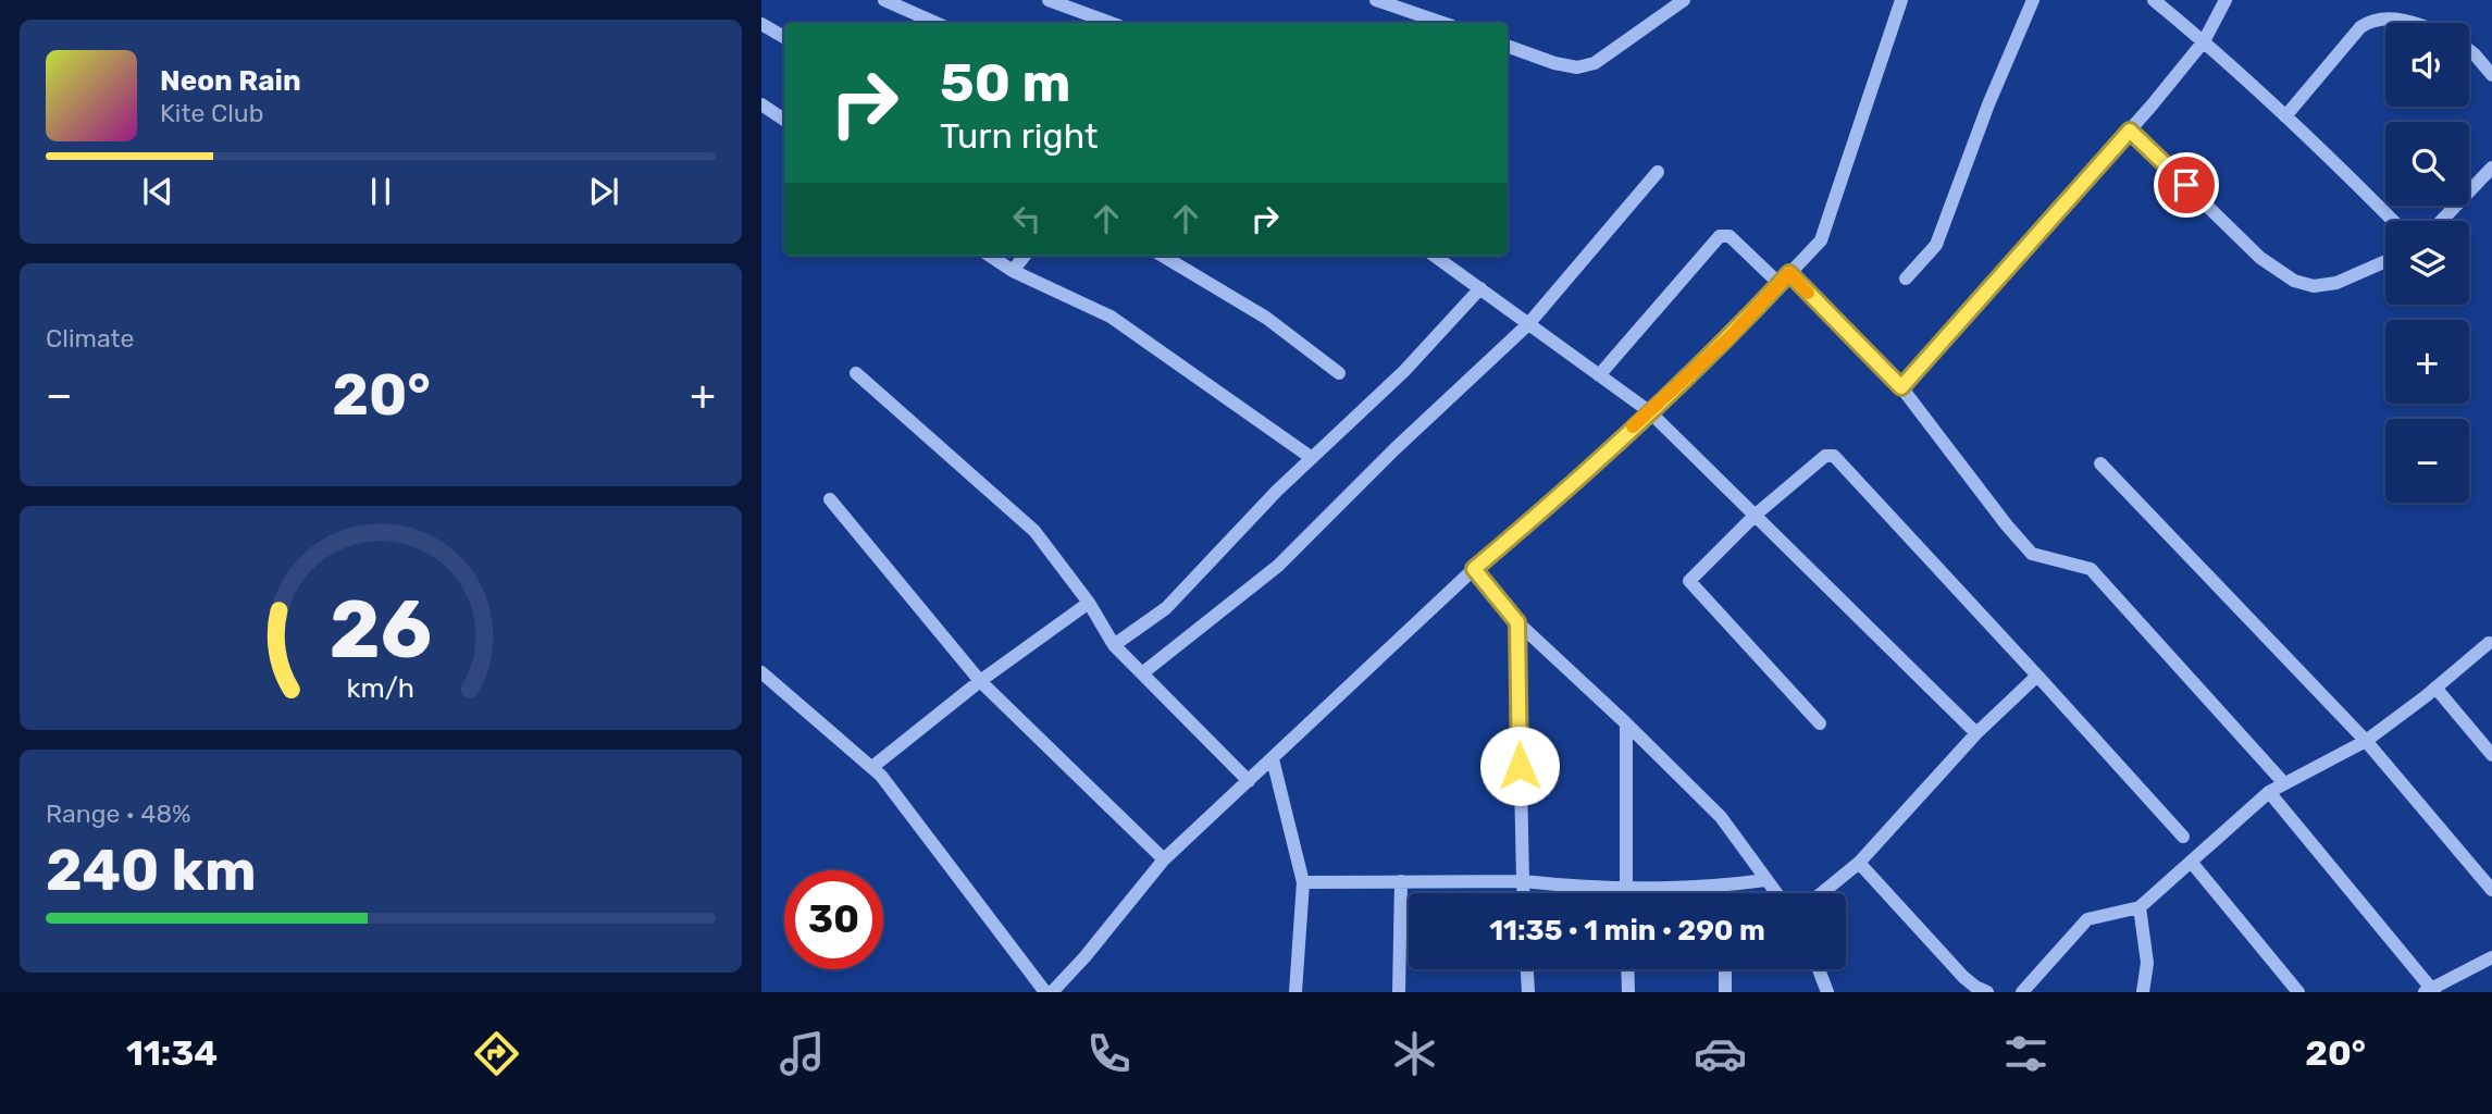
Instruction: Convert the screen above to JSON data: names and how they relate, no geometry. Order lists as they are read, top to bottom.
{
  "page": {
    "map_buttons": ["+", "−"],
    "turn": ["50 m", "Turn right"],
    "song": ["Neon Rain", "Kite Club"],
    "tile": [
      "Climate",
      ["Range · 48%", "240 km"]
    ],
    "heat": ["−", "20°", "+"],
    "limit": "30",
    "trip": "11:35 · 1 min · 290 m",
    "tabs": ["11:34", "20°"],
    "gauge": ["26", "km/h"]
  }
}
